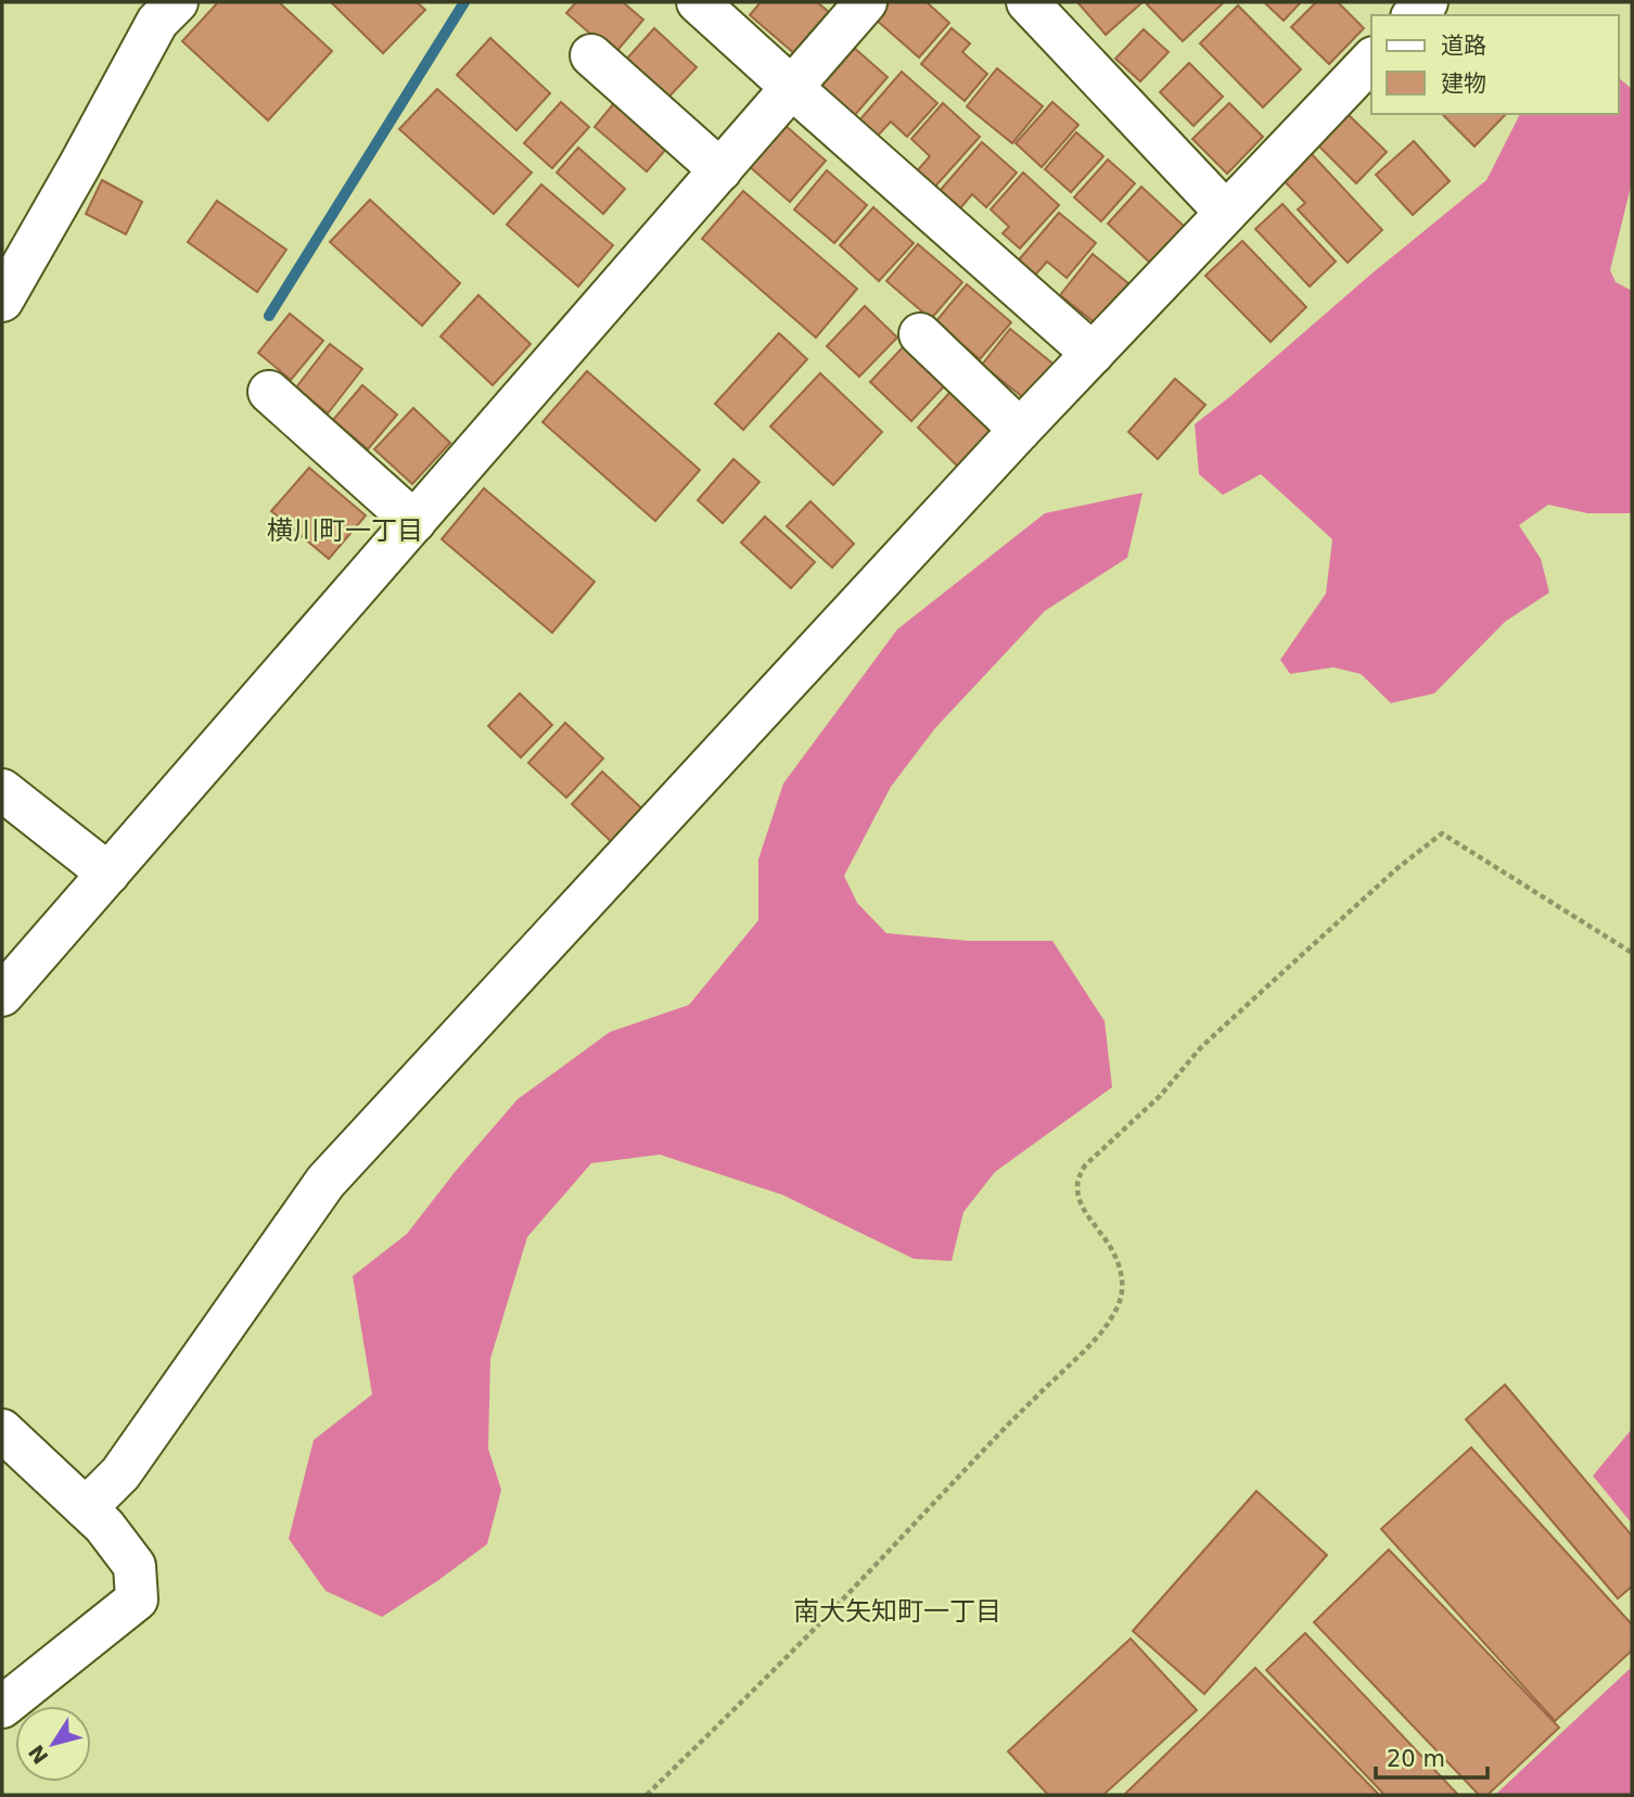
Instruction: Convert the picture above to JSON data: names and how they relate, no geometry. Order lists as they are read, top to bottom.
{
  "districts": ["横川町一丁目", "南大矢知町一丁目"],
  "legend": ["道路", "建物"],
  "scale_bar": "20 m",
  "north": "bottom left"
}
